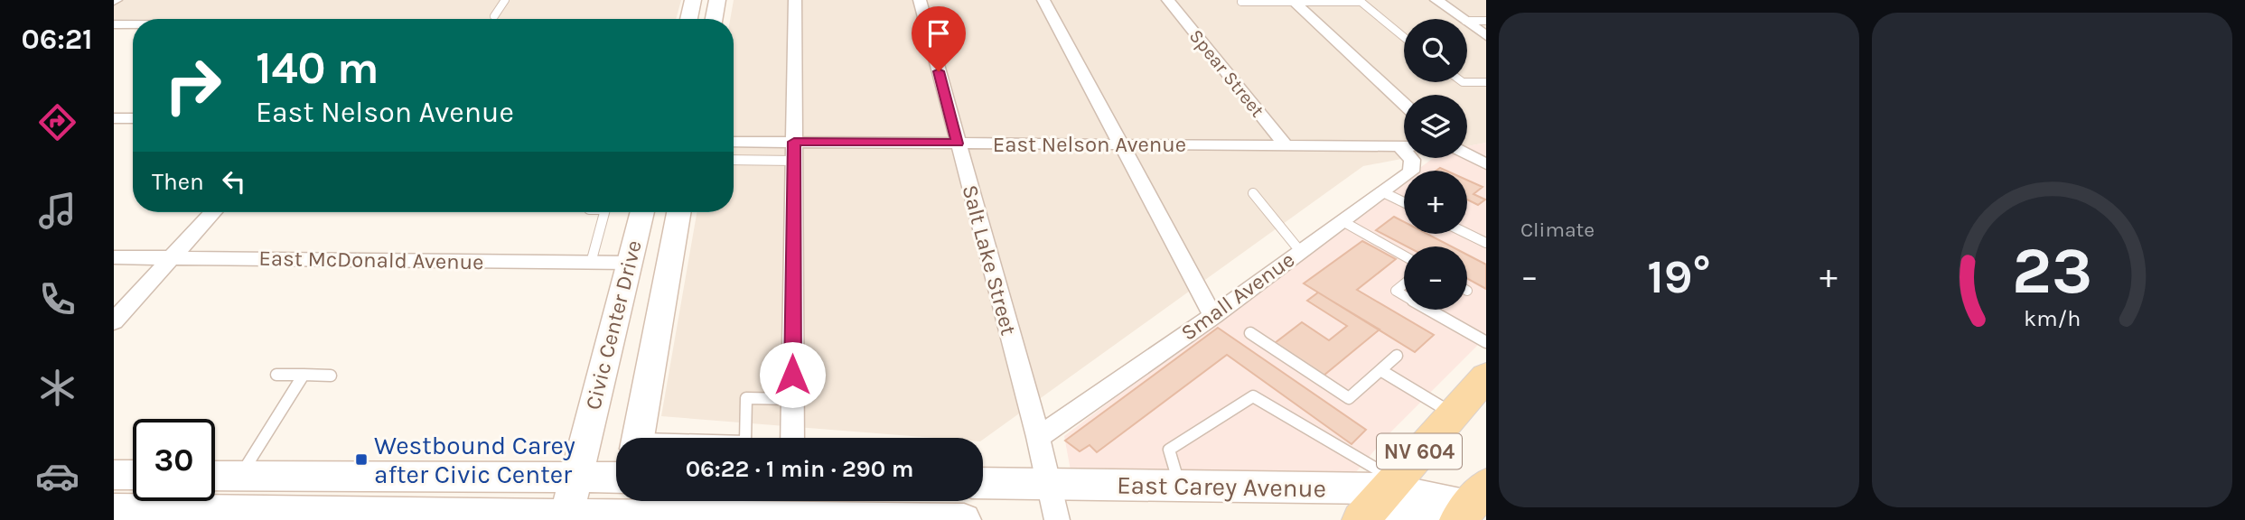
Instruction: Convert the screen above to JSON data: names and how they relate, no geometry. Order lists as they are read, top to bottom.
{
  "streets": {
    "main road": ["Civic Center Drive", "NV 604", "East Carey Avenue"],
    "street": [
      "Spear Street",
      "East Nelson Avenue",
      "East McDonald Avenue",
      "Salt Lake Street",
      "Small Avenue"
    ]
  },
  "crossings": [
    ["Spear Street", "East Nelson Avenue"],
    ["East Nelson Avenue", "Salt Lake Street"],
    ["East McDonald Avenue", "Civic Center Drive"],
    ["Salt Lake Street", "Small Avenue"],
    ["Salt Lake Street", "East Carey Avenue"],
    ["NV 604", "East Carey Avenue"]
  ],
  "places": {
    "transit": ["Westbound Carey after Civic Center"]
  },
  "page": {
    "tabs": "06:21",
    "tile": "Climate",
    "map_buttons": ["+", "−"],
    "turn": ["140 m", "East Nelson Avenue"],
    "then": "Then",
    "heat": ["−", "19°", "+"],
    "limit": "30",
    "trip": "06:22 · 1 min · 290 m",
    "gauge": ["23", "km/h"]
  }
}
